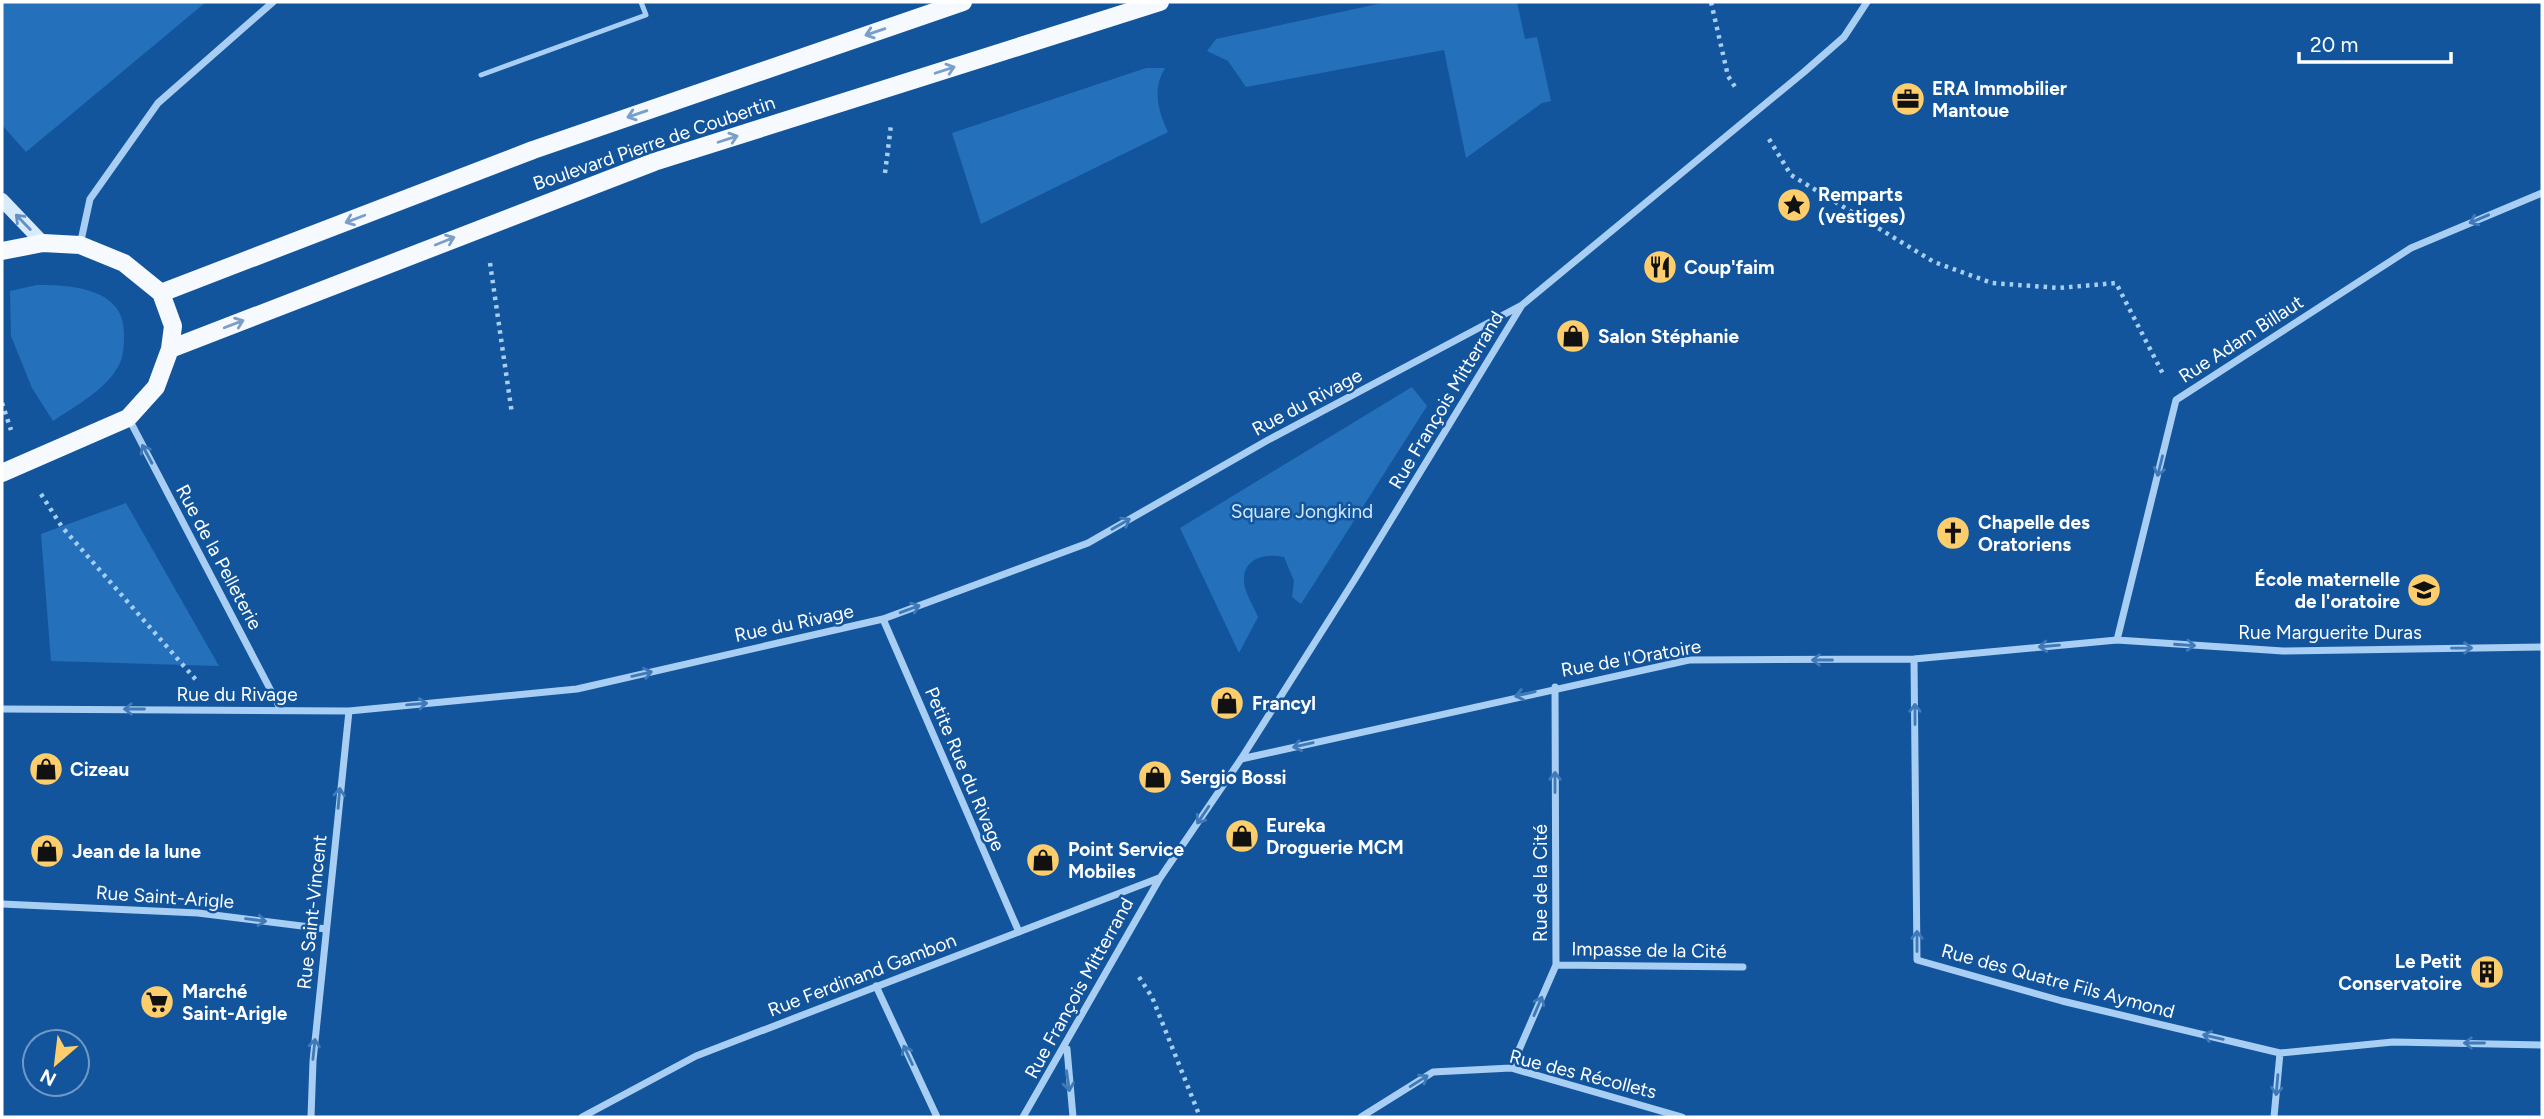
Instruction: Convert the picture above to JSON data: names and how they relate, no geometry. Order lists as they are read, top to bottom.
{
  "streets": {
    "main road": ["Boulevard Pierre de Coubertin"],
    "street": [
      "Rue Adam Billaut",
      "Rue François Mitterrand",
      "Rue du Rivage",
      "Rue de la Pelleterie",
      "Rue Marguerite Duras",
      "Rue de l'Oratoire",
      "Petite Rue du Rivage",
      "Rue de la Cité",
      "Rue Saint-Arigle",
      "Rue Saint-Vincent",
      "Impasse de la Cité",
      "Rue Ferdinand Gambon",
      "Rue des Quatre Fils Aymond",
      "Rue des Récollets"
    ]
  },
  "crossings": [
    ["Rue Adam Billaut", "Rue Marguerite Duras"],
    ["Rue Adam Billaut", "Rue de l'Oratoire"],
    ["Rue François Mitterrand", "Rue du Rivage"],
    ["Rue François Mitterrand", "Rue de l'Oratoire"],
    ["Rue François Mitterrand", "Rue Ferdinand Gambon"],
    ["Rue du Rivage", "Rue de la Pelleterie"],
    ["Rue du Rivage", "Petite Rue du Rivage"],
    ["Rue du Rivage", "Rue Saint-Vincent"],
    ["Rue Marguerite Duras", "Rue de l'Oratoire"],
    ["Rue de l'Oratoire", "Rue de la Cité"],
    ["Rue de l'Oratoire", "Rue des Quatre Fils Aymond"],
    ["Petite Rue du Rivage", "Rue Ferdinand Gambon"],
    ["Rue de la Cité", "Impasse de la Cité"],
    ["Rue de la Cité", "Rue des Récollets"],
    ["Rue Saint-Arigle", "Rue Saint-Vincent"]
  ],
  "one_way": [
    "Rue Adam Billaut",
    "Rue de la Pelleterie",
    "Rue Marguerite Duras",
    "Rue de l'Oratoire",
    "Rue de la Cité",
    "Rue Saint-Arigle",
    "Rue Saint-Vincent",
    "Rue des Récollets"
  ],
  "parks": ["Square Jongkind"],
  "places": {
    "office": ["ERA Immobilier Mantoue"],
    "place": ["Remparts (vestiges)"],
    "restaurant": ["Coup'faim"],
    "shop": [
      "Salon Stéphanie",
      "Francyl",
      "Cizeau",
      "Sergio Bossi",
      "Eureka Droguerie MCM",
      "Jean de la lune",
      "Point Service Mobiles"
    ],
    "church": ["Chapelle des Oratoriens"],
    "school or university": ["École maternelle de l'oratoire"],
    "building": ["Le Petit Conservatoire"],
    "supermarket": ["Marché Saint-Arigle"]
  },
  "scale_bar": "20 m",
  "north": "bottom left"
}
